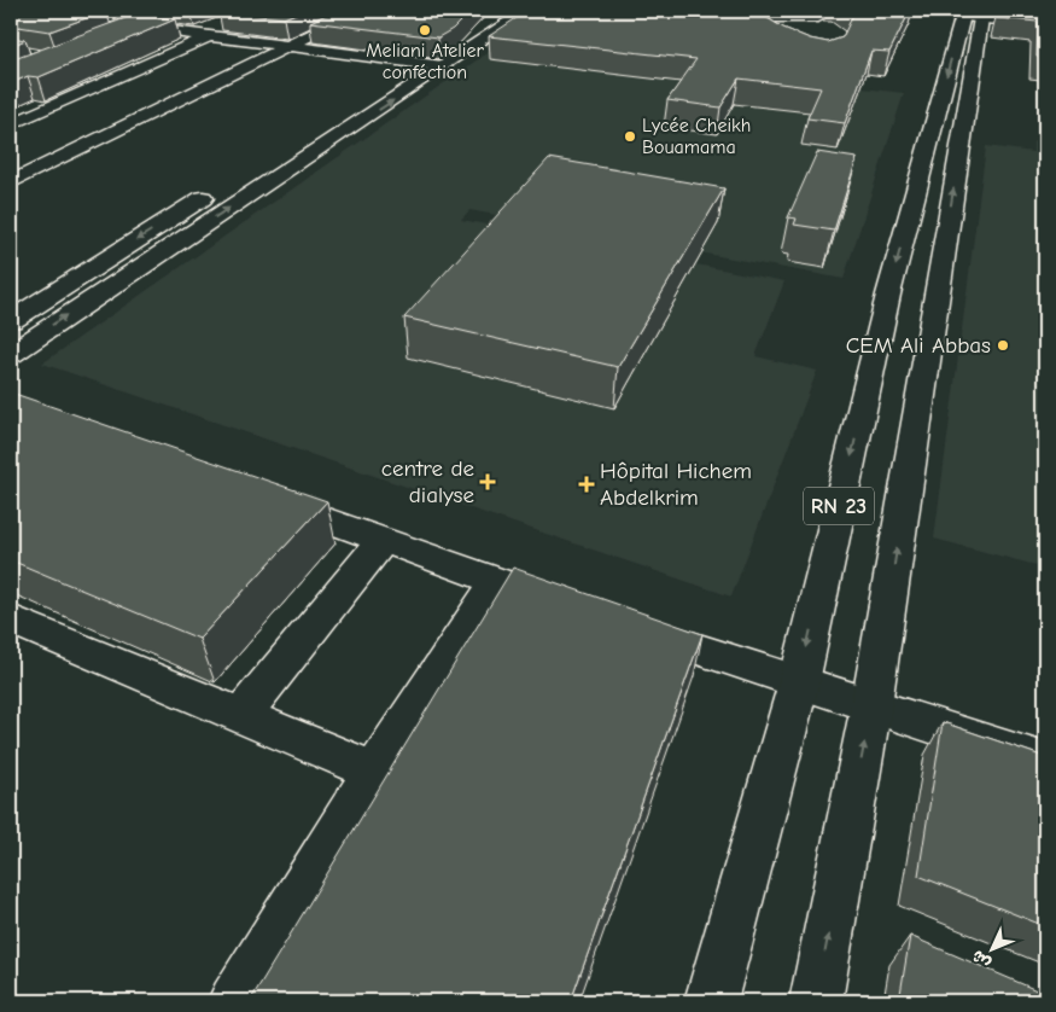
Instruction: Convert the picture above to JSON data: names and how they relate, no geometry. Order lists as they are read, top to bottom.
{
  "streets": {
    "main road": ["RN 23"]
  },
  "places": {
    "other": ["Meliani Atelier conféction", "Lycée Cheikh Bouamama", "CEM Ali Abbas"],
    "health": ["centre de dialyse", "Hôpital Hichem Abdelkrim"]
  },
  "north": "bottom left"
}
